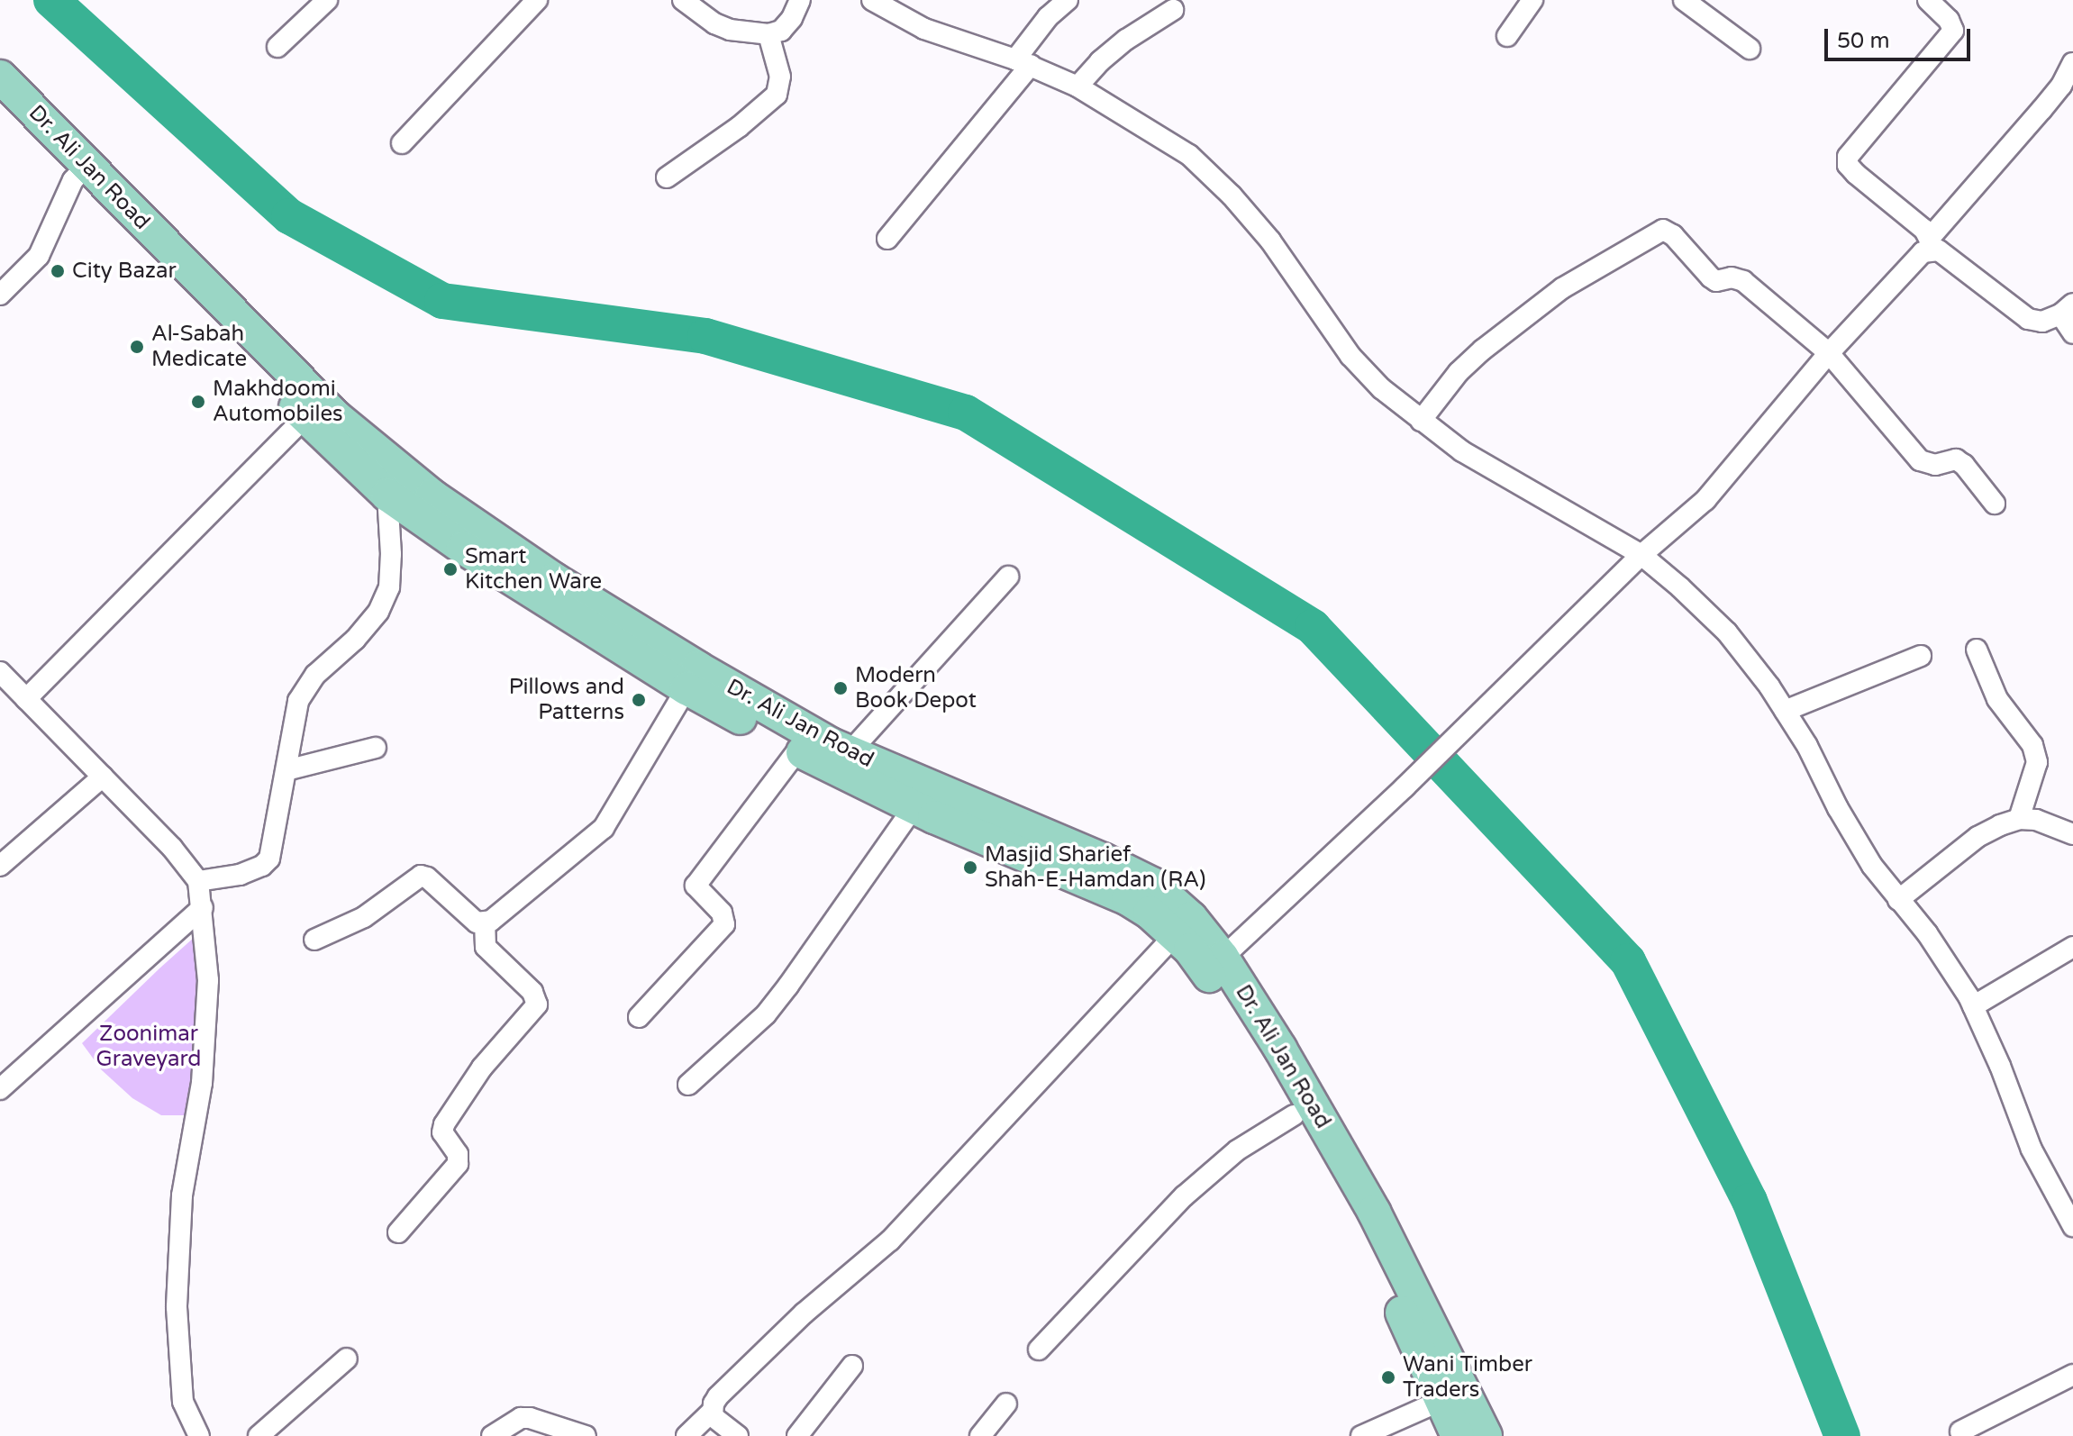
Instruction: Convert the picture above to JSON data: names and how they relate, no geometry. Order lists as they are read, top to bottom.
{
  "streets": {
    "main road": ["Dr. Ali Jan Road"]
  },
  "parks": ["Zoonimar Graveyard"],
  "places": [
    "City Bazar",
    "Al-Sabah Medicate",
    "Makhdoomi Automobiles",
    "Smart Kitchen Ware",
    "Modern Book Depot",
    "Pillows and Patterns",
    "Masjid Sharief Shah-E-Hamdan (RA)",
    "Wani Timber Traders"
  ],
  "scale_bar": "50 m"
}
